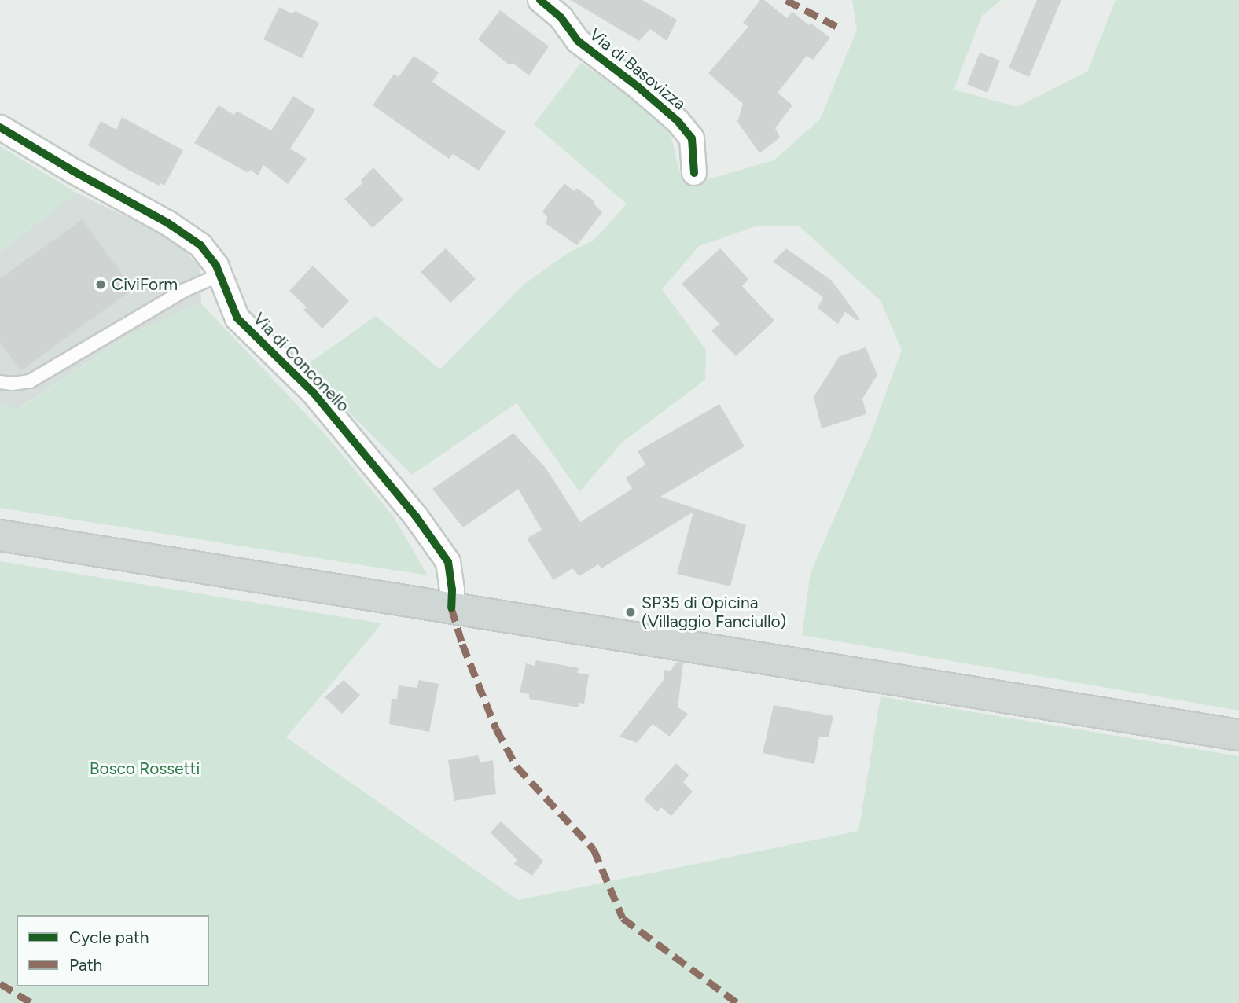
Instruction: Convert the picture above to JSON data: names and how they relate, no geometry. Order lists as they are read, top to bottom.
{
  "streets": {
    "street": ["Via di Basovizza", "Via di Conconello"]
  },
  "parks": ["Bosco Rossetti"],
  "places": ["CiviForm", "SP35 di Opicina (Villaggio Fanciullo)"],
  "legend": ["Cycle path", "Path"]
}
